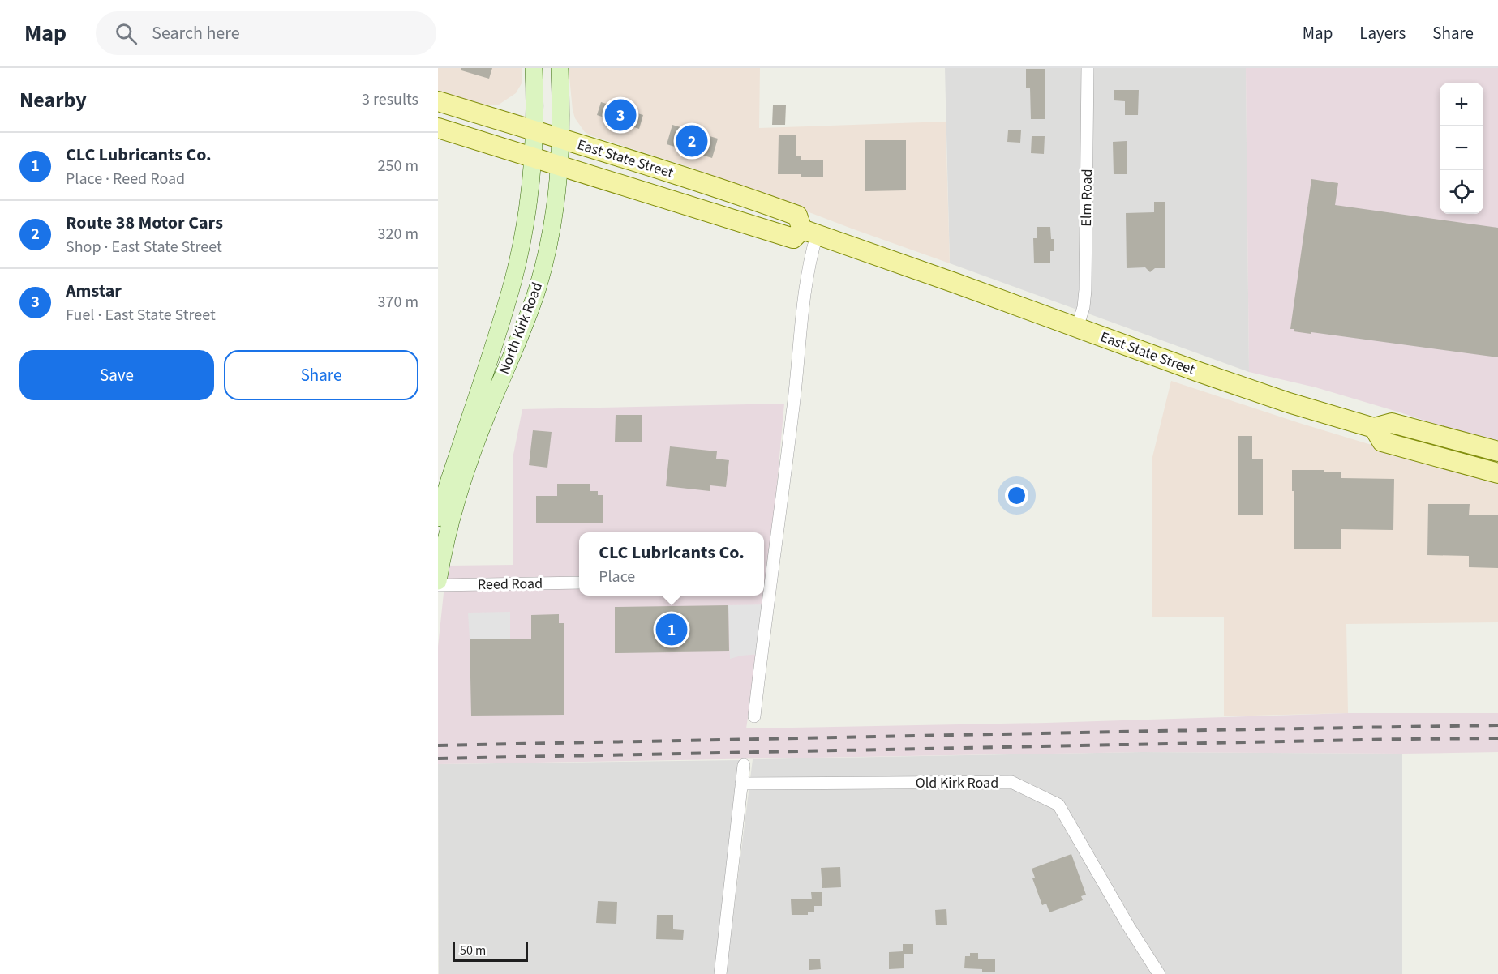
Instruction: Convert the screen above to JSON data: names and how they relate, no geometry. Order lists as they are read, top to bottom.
{
  "streets": {
    "main road": ["East State Street"],
    "street": [
      "Elm Road",
      "North Kirk Road",
      "Reed Road",
      "Old Kirk Road"
    ]
  },
  "crossings": [
    ["East State Street", "Elm Road"],
    ["East State Street", "North Kirk Road"]
  ],
  "scale_bar": "50 m",
  "page": {
    "header": "Map",
    "search": "Search here",
    "nav": ["Map", "Layers", "Share"],
    "heading": ["Nearby", "3 results"],
    "map_buttons": ["+", "−"],
    "pins": ["3", "2", "1"],
    "list": [
      {
        "mark": "1",
        "name": "CLC Lubricants Co.",
        "note": "Place · Reed Road",
        "value": "250 m"
      },
      {
        "mark": "2",
        "name": "Route 38 Motor Cars",
        "note": "Shop · East State Street",
        "value": "320 m"
      },
      {
        "mark": "3",
        "name": "Amstar",
        "note": "Fuel · East State Street",
        "value": "370 m"
      }
    ],
    "buttons": ["Save", "Share"],
    "popup": ["CLC Lubricants Co.", "Place"],
    "scale": "50 m"
  }
}
